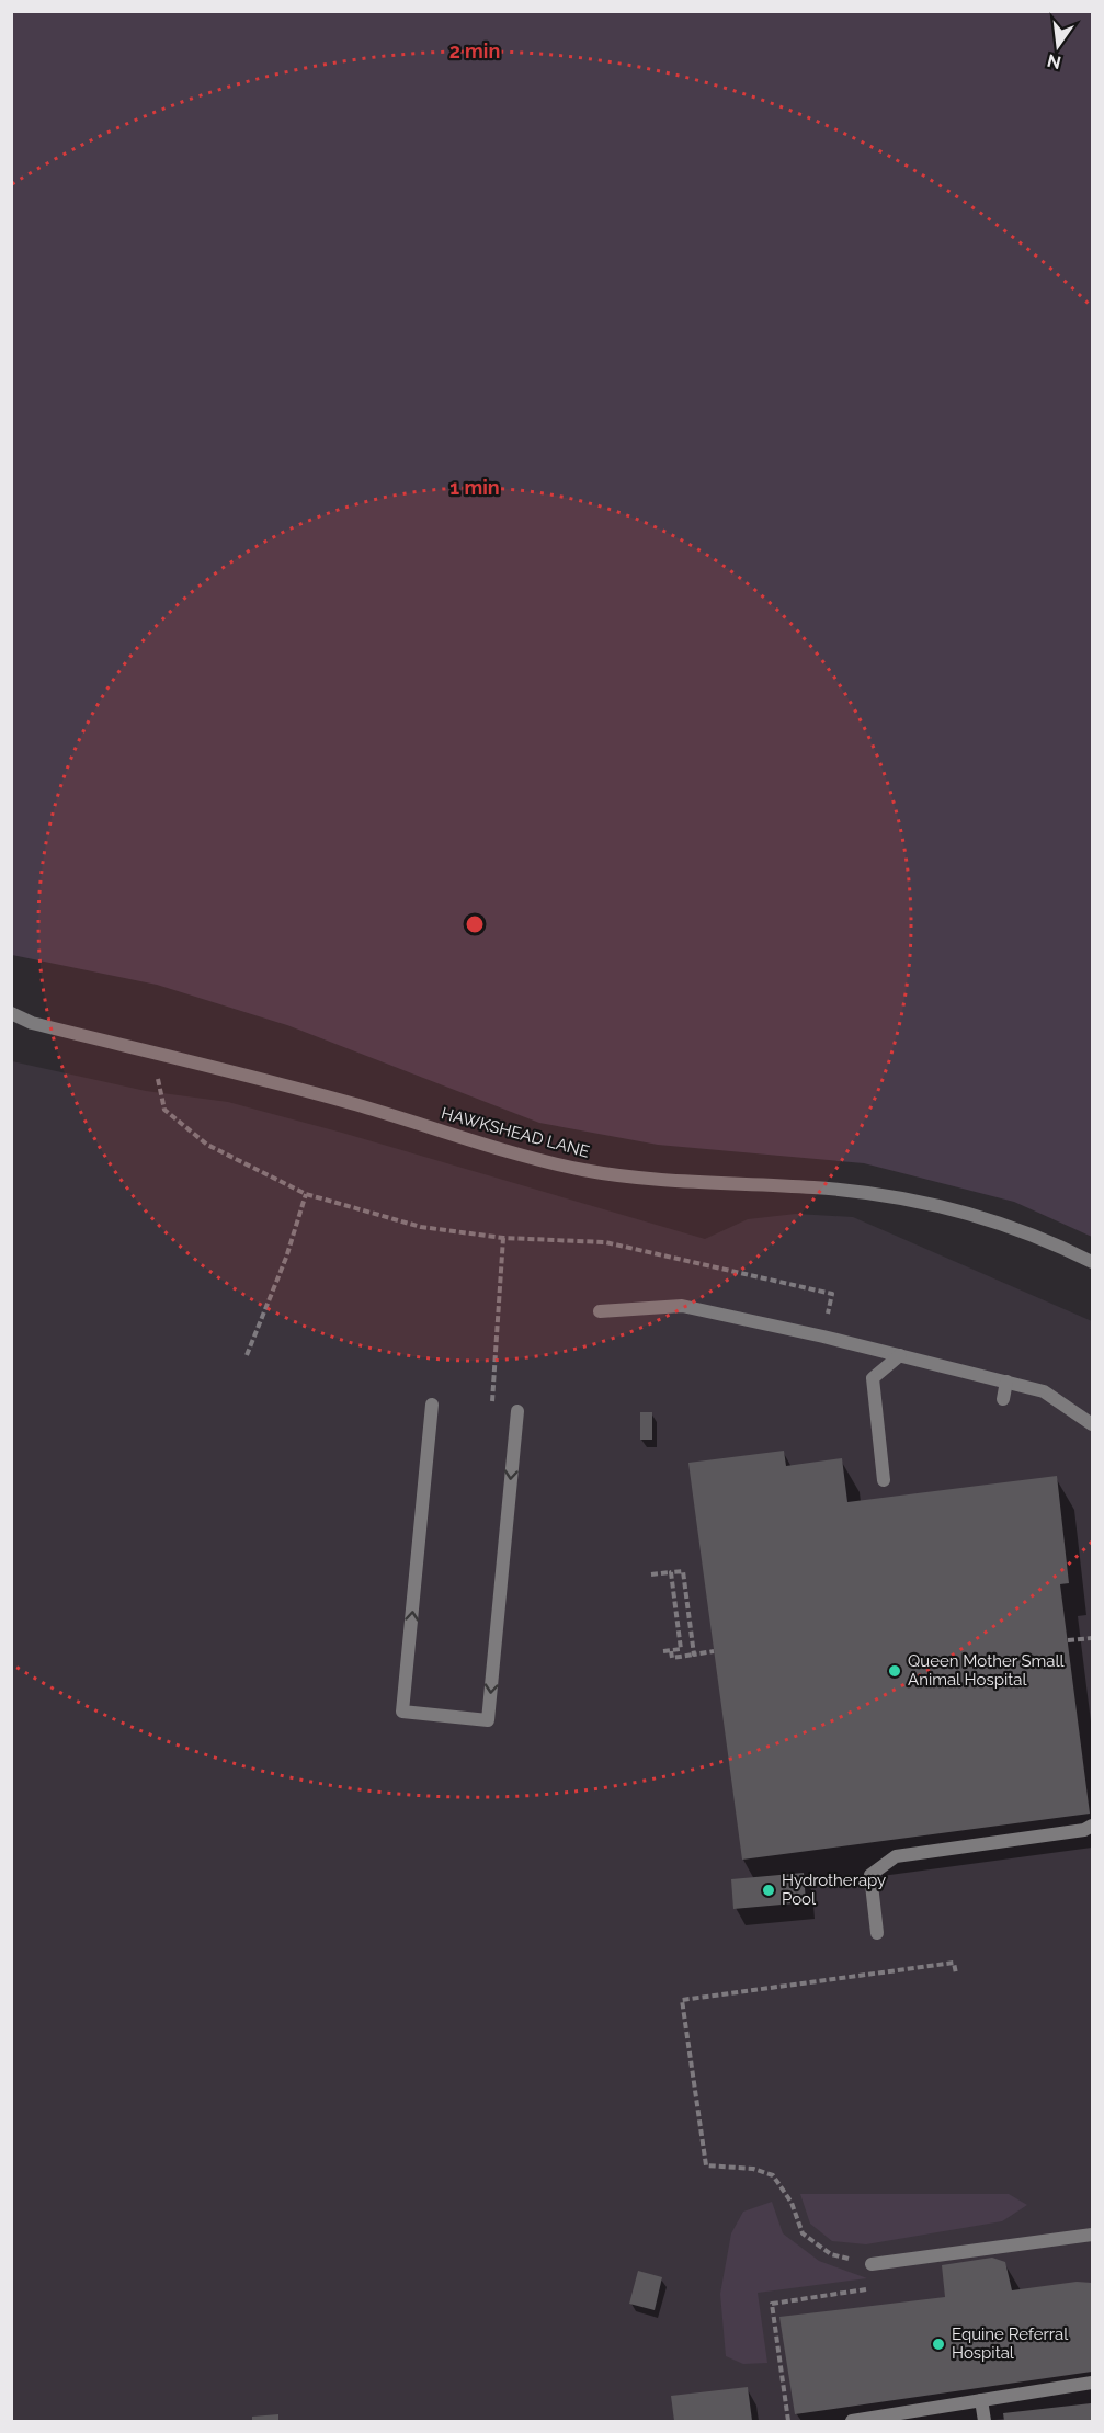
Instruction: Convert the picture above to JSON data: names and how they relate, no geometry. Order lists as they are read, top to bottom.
{
  "streets": {
    "street": ["HAWKSHEAD LANE"]
  },
  "places": ["Queen Mother Small Animal Hospital", "Hydrotherapy Pool", "Equine Referral Hospital"],
  "north": "bottom",
  "rings": ["2 min", "1 min"]
}
